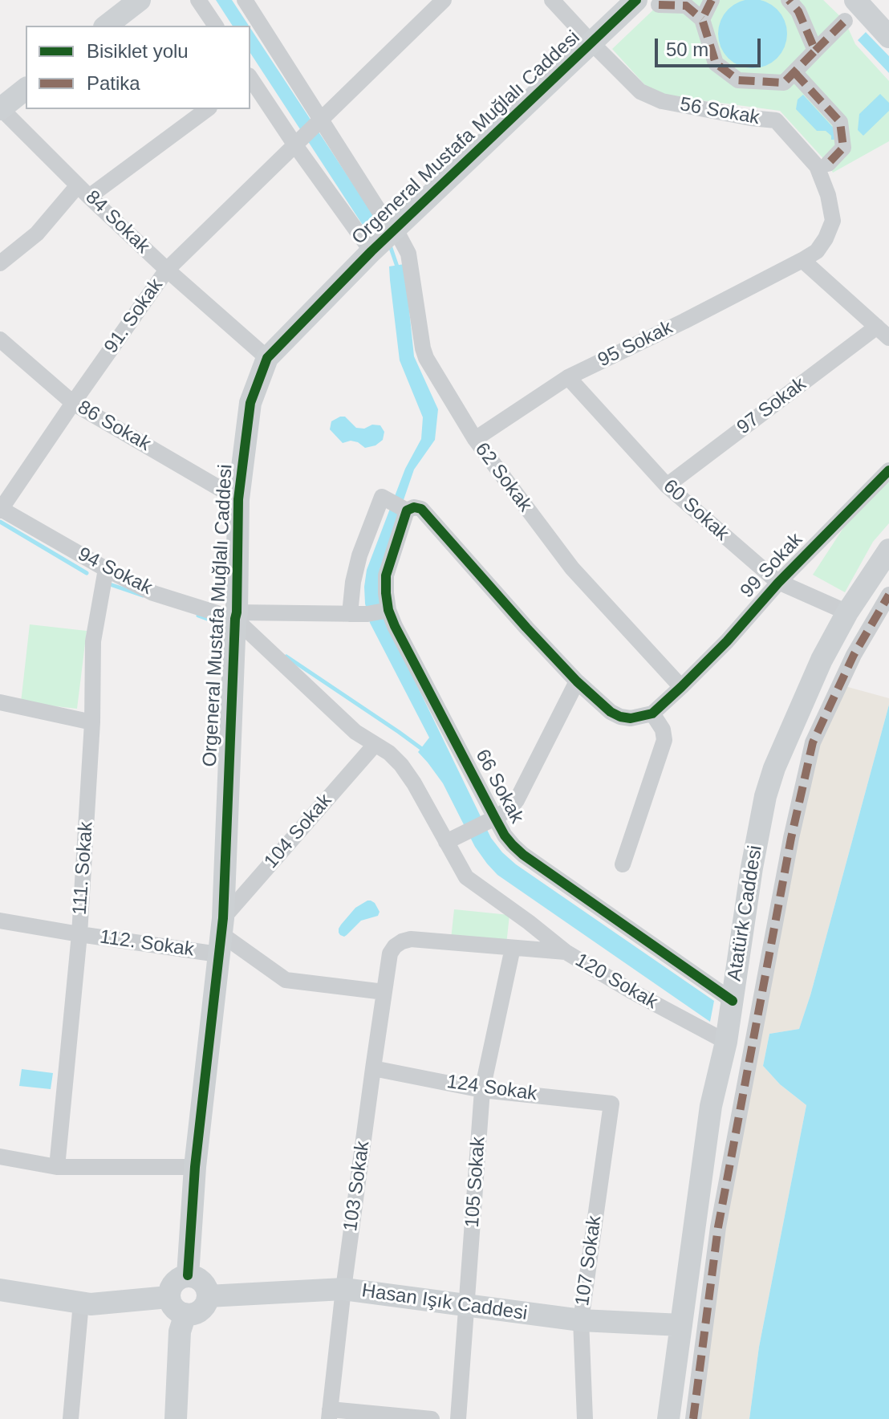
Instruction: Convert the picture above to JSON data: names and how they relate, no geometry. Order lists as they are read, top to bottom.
{
  "streets": {
    "street": [
      "56 Sokak",
      "Orgeneral Mustafa Muğlalı Caddesi",
      "84 Sokak",
      "91. Sokak",
      "95 Sokak",
      "97 Sokak",
      "86 Sokak",
      "62 Sokak",
      "60 Sokak",
      "99 Sokak",
      "94 Sokak",
      "66 Sokak",
      "104 Sokak",
      "111. Sokak",
      "Atatürk Caddesi",
      "112. Sokak",
      "120 Sokak",
      "124 Sokak",
      "105 Sokak",
      "103 Sokak",
      "107 Sokak",
      "Hasan Işık Caddesi"
    ]
  },
  "crossings": [
    ["56 Sokak", "Orgeneral Mustafa Muğlalı Caddesi"],
    ["56 Sokak", "95 Sokak"],
    ["Orgeneral Mustafa Muğlalı Caddesi", "84 Sokak"],
    ["Orgeneral Mustafa Muğlalı Caddesi", "86 Sokak"],
    ["Orgeneral Mustafa Muğlalı Caddesi", "62 Sokak"],
    ["Orgeneral Mustafa Muğlalı Caddesi", "94 Sokak"],
    ["Orgeneral Mustafa Muğlalı Caddesi", "104 Sokak"],
    ["Orgeneral Mustafa Muğlalı Caddesi", "112. Sokak"],
    ["Orgeneral Mustafa Muğlalı Caddesi", "Hasan Işık Caddesi"],
    ["84 Sokak", "91. Sokak"],
    ["91. Sokak", "86 Sokak"],
    ["91. Sokak", "94 Sokak"],
    ["95 Sokak", "62 Sokak"],
    ["95 Sokak", "60 Sokak"],
    ["97 Sokak", "60 Sokak"],
    ["62 Sokak", "99 Sokak"],
    ["60 Sokak", "99 Sokak"],
    ["60 Sokak", "Atatürk Caddesi"],
    ["94 Sokak", "111. Sokak"],
    ["66 Sokak", "Atatürk Caddesi"],
    ["104 Sokak", "112. Sokak"],
    ["111. Sokak", "112. Sokak"],
    ["Atatürk Caddesi", "120 Sokak"],
    ["Atatürk Caddesi", "Hasan Işık Caddesi"],
    ["120 Sokak", "105 Sokak"],
    ["120 Sokak", "103 Sokak"],
    ["124 Sokak", "105 Sokak"],
    ["124 Sokak", "103 Sokak"],
    ["124 Sokak", "107 Sokak"],
    ["105 Sokak", "Hasan Işık Caddesi"],
    ["103 Sokak", "Hasan Işık Caddesi"],
    ["107 Sokak", "Hasan Işık Caddesi"]
  ],
  "legend": ["Bisiklet yolu", "Patika"],
  "scale_bar": "50 m"
}
